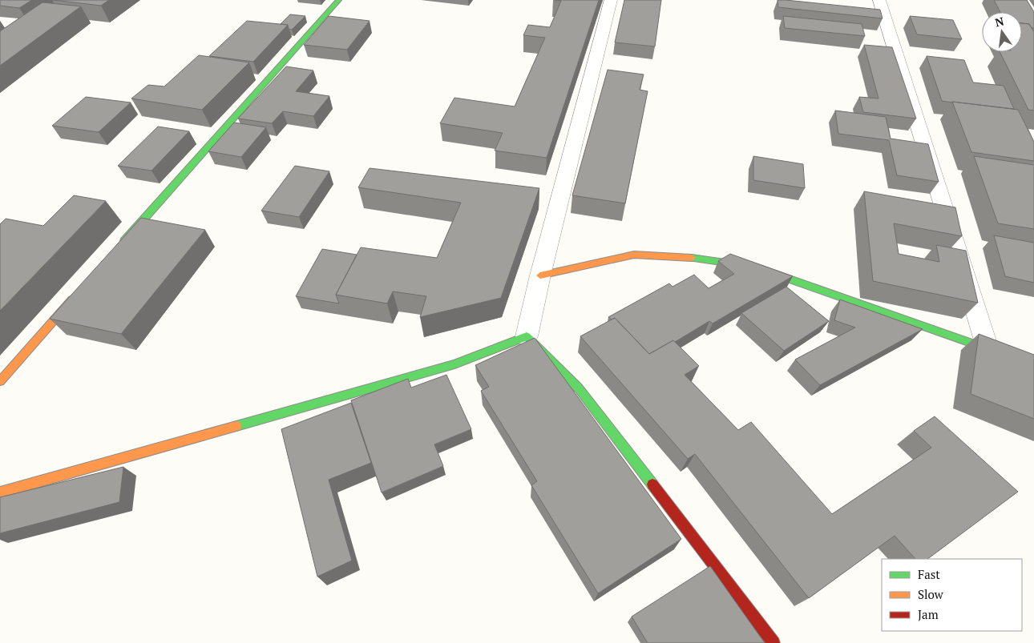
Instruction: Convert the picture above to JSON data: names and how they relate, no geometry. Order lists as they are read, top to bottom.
{
  "legend": ["Fast", "Slow", "Jam"],
  "north": "top"
}
